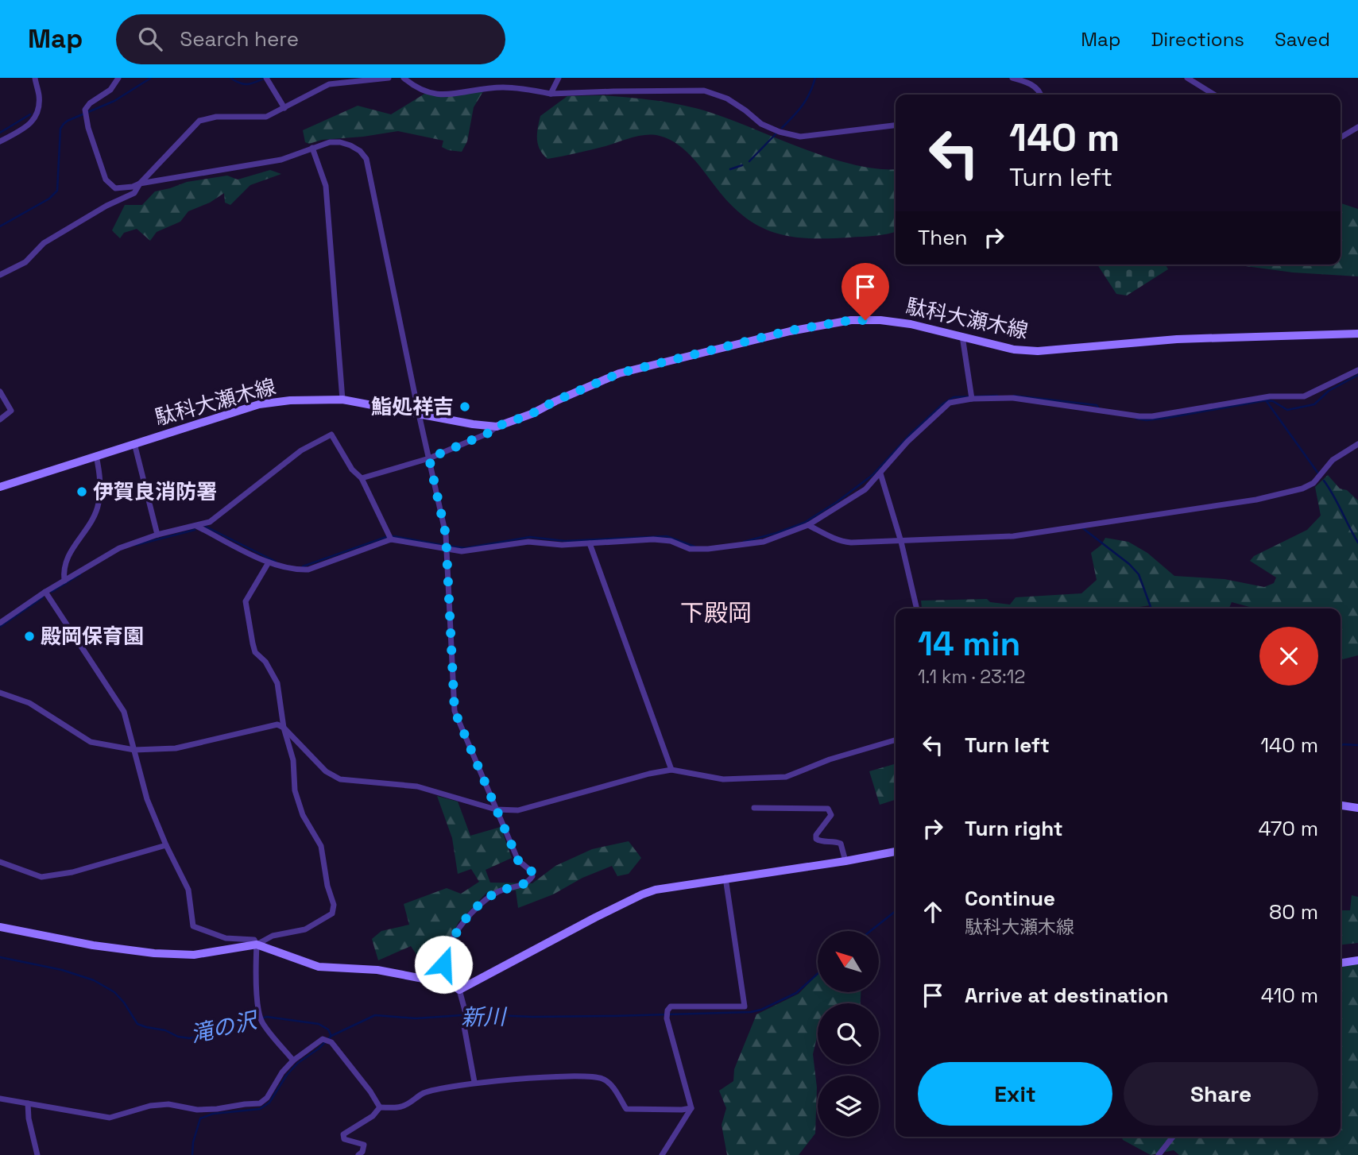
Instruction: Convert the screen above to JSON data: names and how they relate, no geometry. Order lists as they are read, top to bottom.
{
  "streets": {
    "main road": ["駄科大瀬木線"]
  },
  "districts": ["下殿岡"],
  "water": ["新川", "滝の沢"],
  "places": ["鮨処祥吉", "伊賀良消防署", "殿岡保育園"],
  "north": "top left",
  "page": {
    "header": "Map",
    "search": "Search here",
    "nav": ["Map", "Directions", "Saved"],
    "turn": ["140 m", "Turn left"],
    "then": "Then",
    "heading": ["14 min", "1.1 km · 23:12"],
    "list": [
      {
        "name": "Turn left",
        "value": "140 m"
      },
      {
        "name": "Turn right",
        "value": "470 m"
      },
      {
        "name": "Continue",
        "note": "駄科大瀬木線",
        "value": "80 m"
      },
      {
        "name": "Arrive at destination",
        "value": "410 m"
      }
    ],
    "buttons": ["Exit", "Share"]
  }
}
